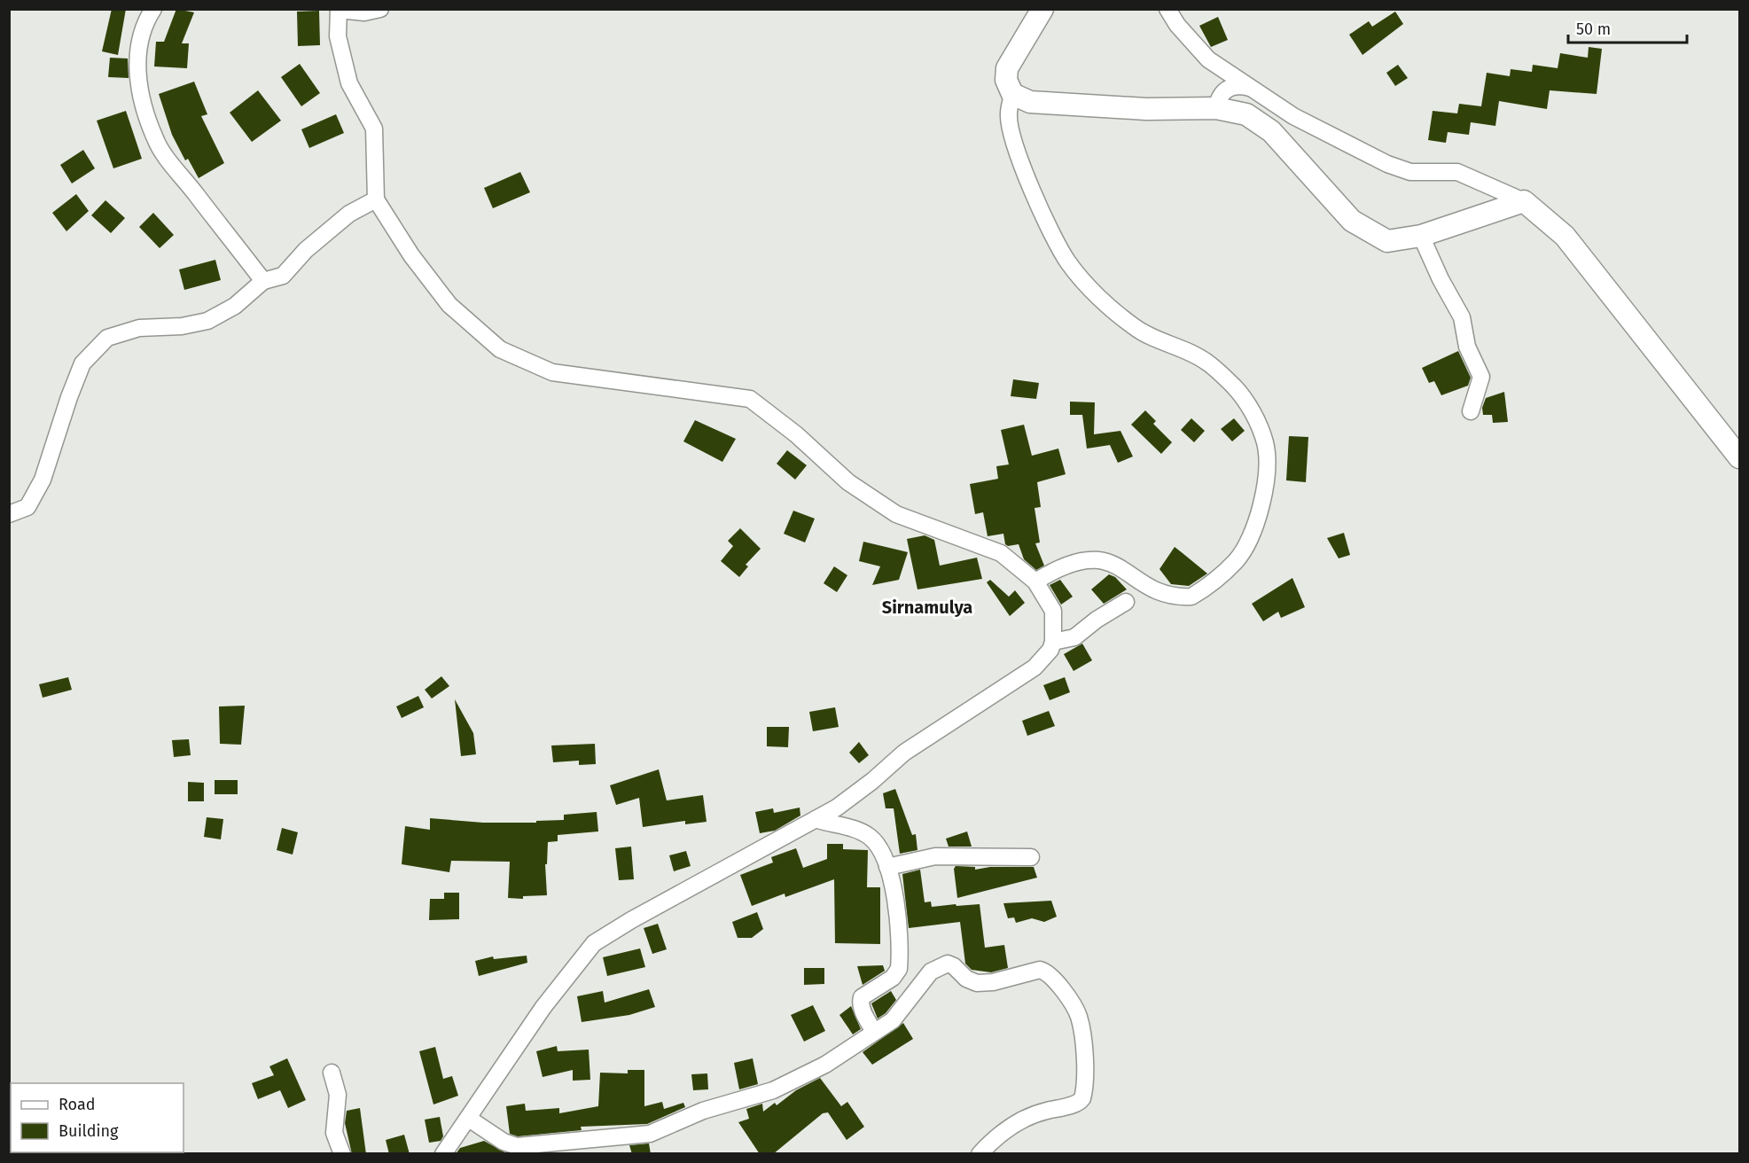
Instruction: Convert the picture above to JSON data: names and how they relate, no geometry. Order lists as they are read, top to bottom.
{
  "districts": ["Sirnamulya"],
  "legend": ["Road", "Building"],
  "scale_bar": "50 m"
}
